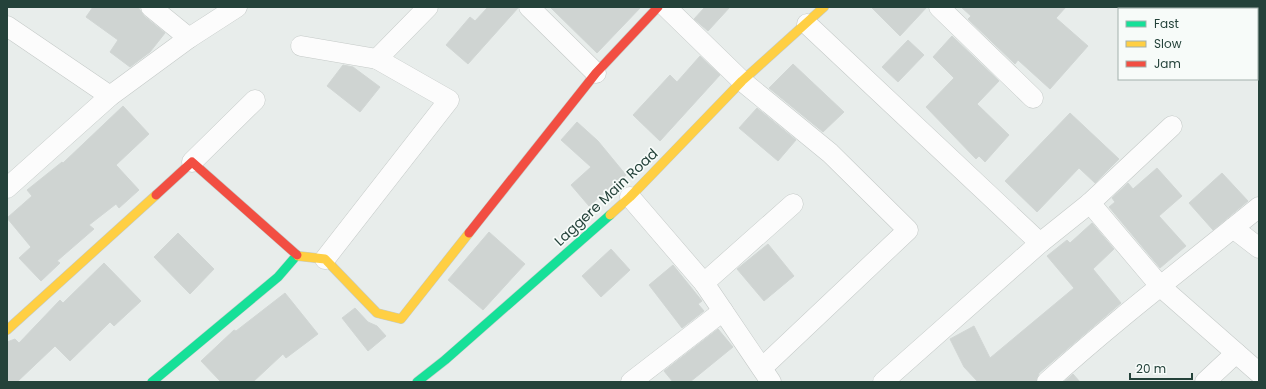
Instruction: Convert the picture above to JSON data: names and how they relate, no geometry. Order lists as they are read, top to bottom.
{
  "streets": {
    "street": ["Laggere Main Road"]
  },
  "legend": ["Fast", "Slow", "Jam"],
  "scale_bar": "20 m"
}
